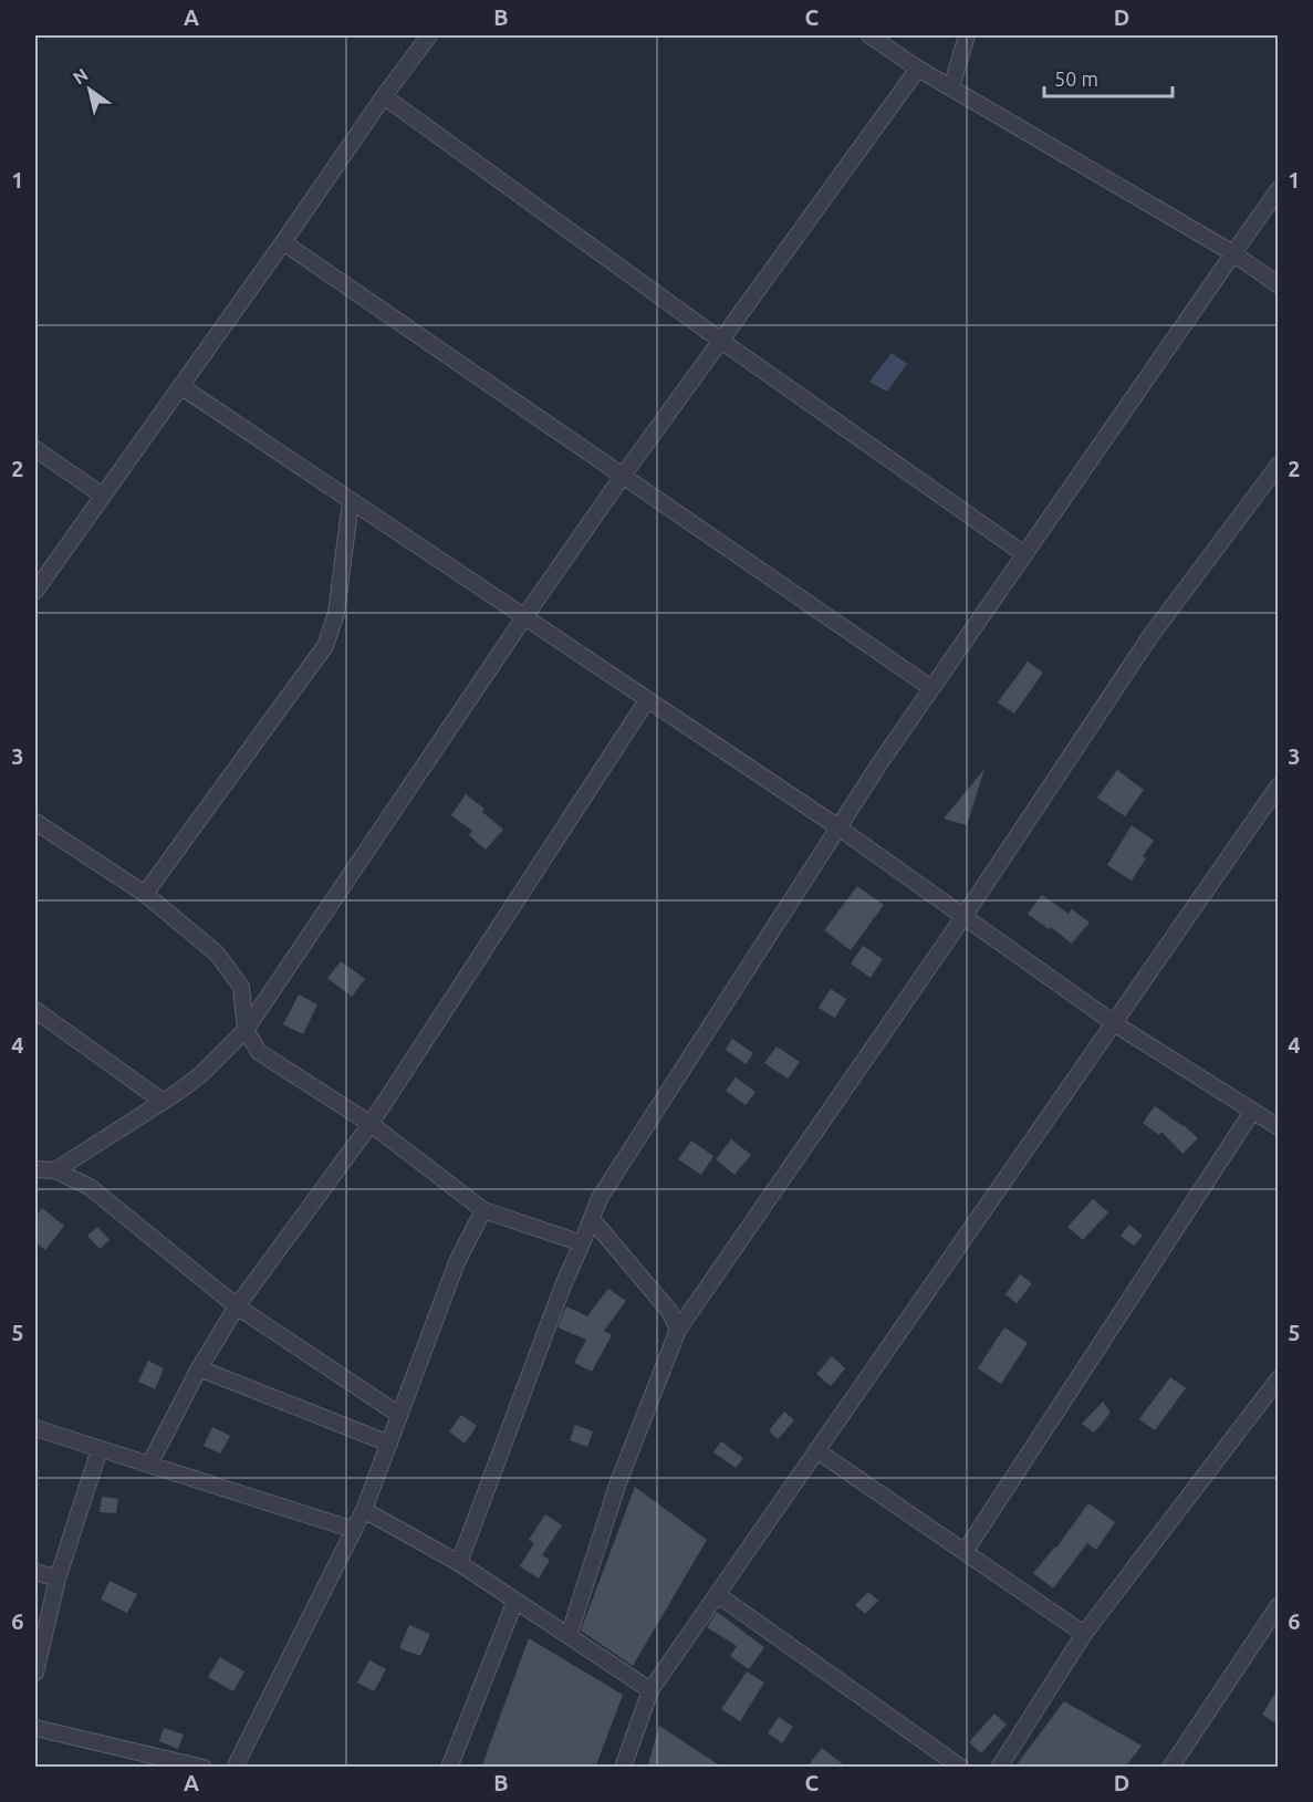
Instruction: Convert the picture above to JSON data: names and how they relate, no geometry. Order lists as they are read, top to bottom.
{
  "scale_bar": "50 m",
  "north": "top left",
  "grid": {
    "columns": [
      "A",
      "B",
      "C",
      "D"
    ],
    "rows": [
      "1",
      "2",
      "3",
      "4",
      "5",
      "6"
    ]
  }
}
